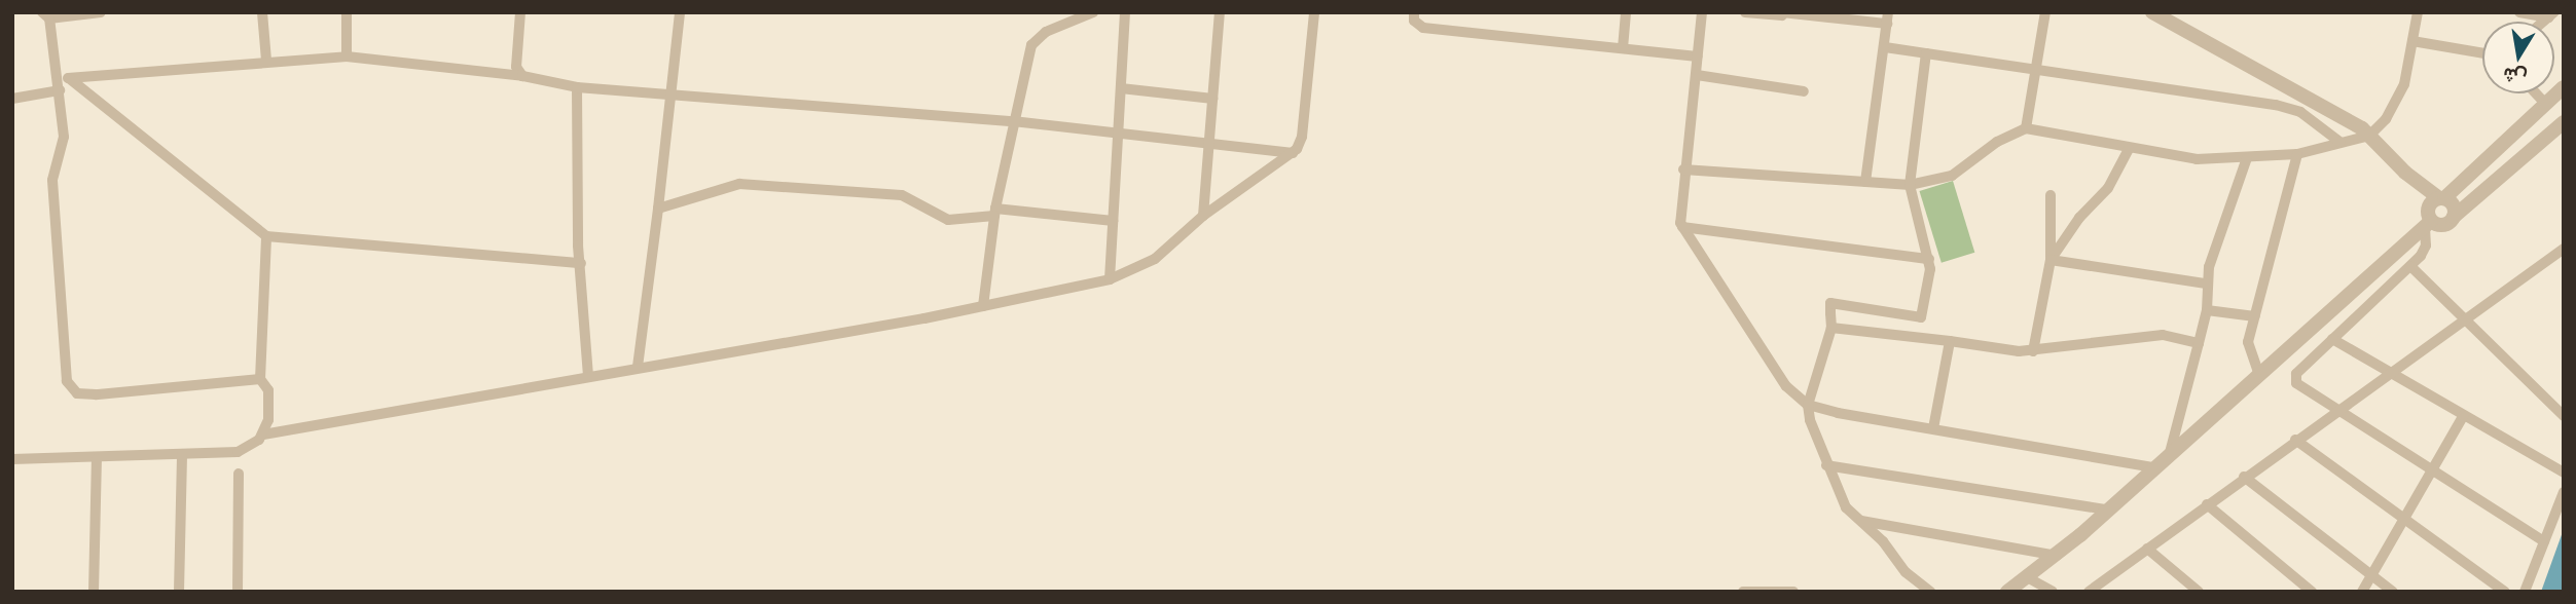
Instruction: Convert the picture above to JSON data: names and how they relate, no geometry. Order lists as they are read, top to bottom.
{
  "north": "bottom"
}
